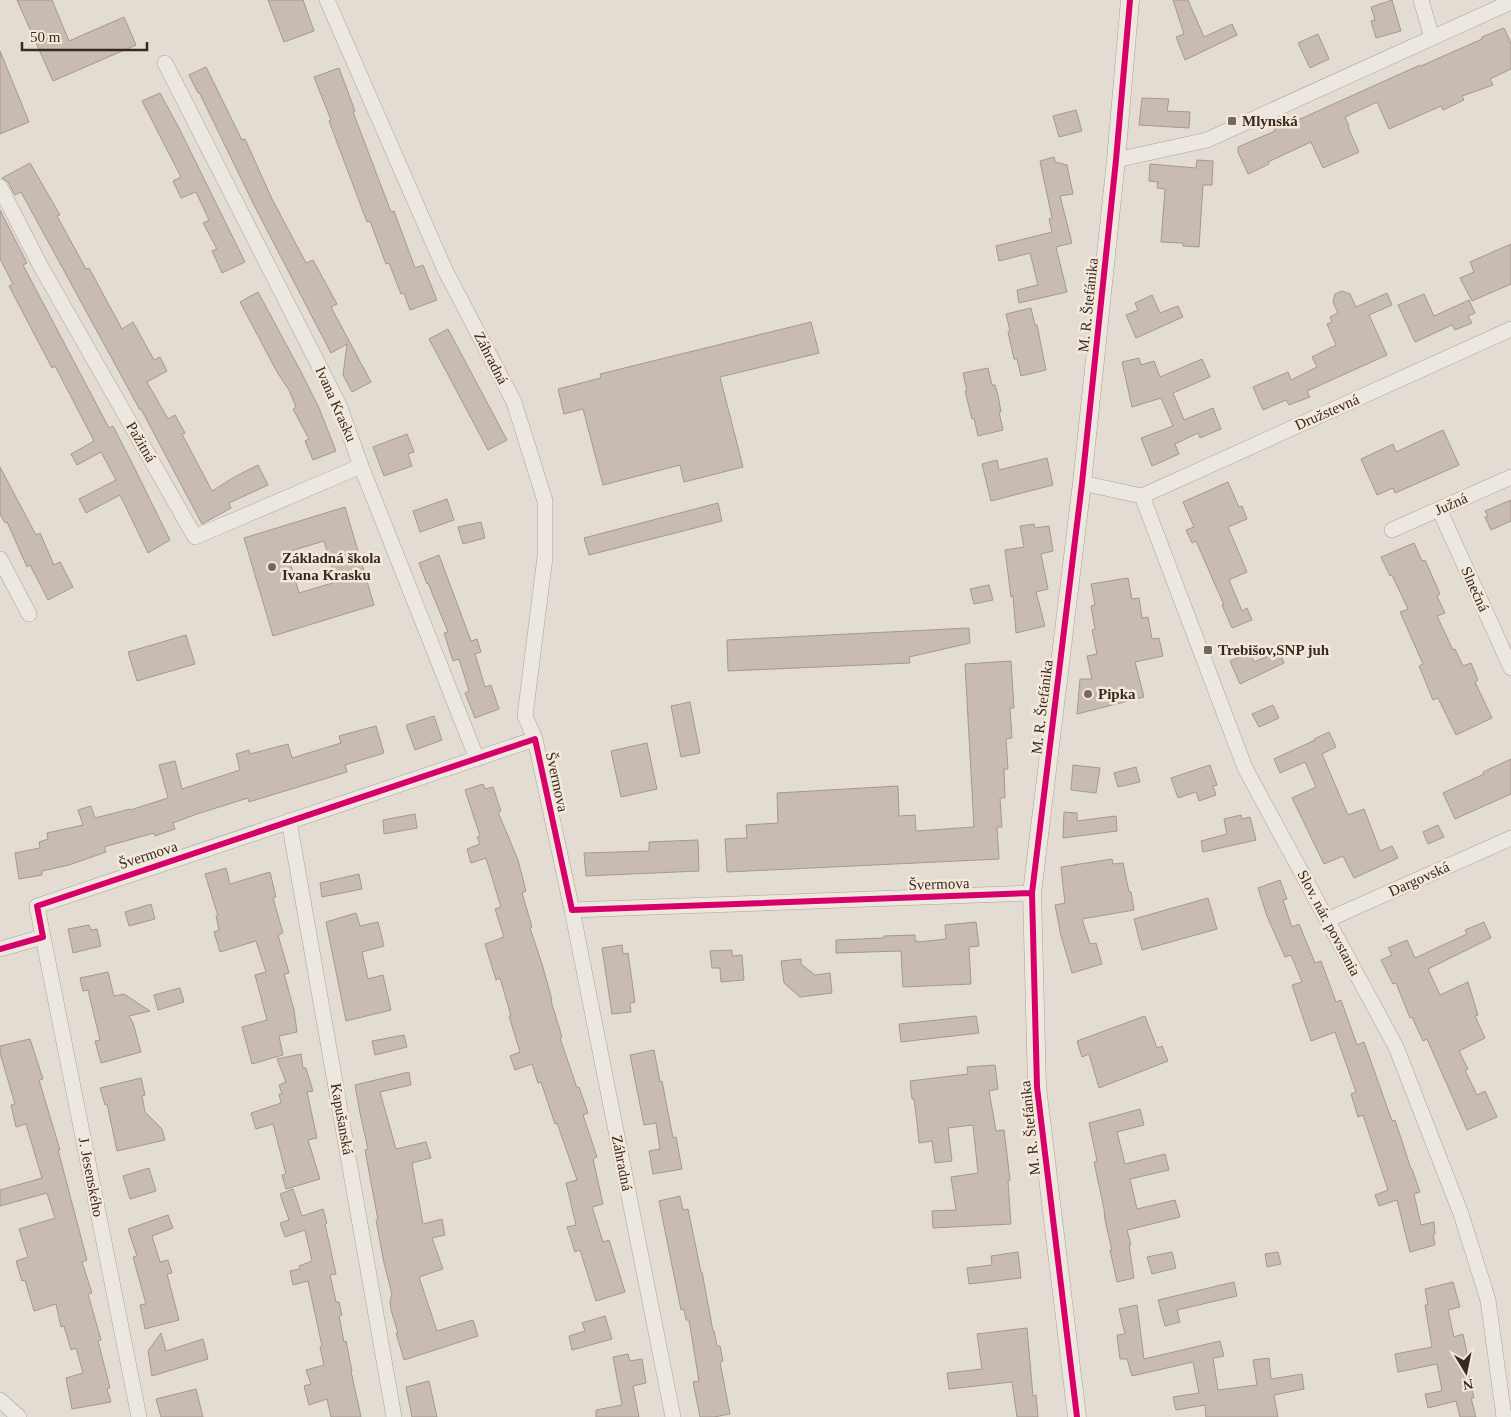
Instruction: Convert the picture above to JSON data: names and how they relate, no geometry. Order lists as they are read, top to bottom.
{
  "streets": {
    "street": [
      "M. R. Štefánika",
      "Záhradná",
      "Ivana Krasku",
      "Družstevná",
      "Pažitná",
      "Južná",
      "Slnečná",
      "Švermova",
      "Dargovská",
      "Slov. nár. povstania",
      "Kapušanská",
      "J. Jesenského"
    ]
  },
  "crossings": [
    ["M. R. Štefánika", "Švermova"],
    ["Záhradná", "Švermova"],
    ["Ivana Krasku", "Pažitná"],
    ["Ivana Krasku", "Švermova"],
    ["Družstevná", "Slov. nár. povstania"],
    ["Južná", "Slnečná"],
    ["Švermova", "Kapušanská"],
    ["Švermova", "J. Jesenského"],
    ["Dargovská", "Slov. nár. povstania"]
  ],
  "places": {
    "transit": ["Mlynská", "Trebišov,SNP juh"],
    "other": ["Základná škola Ivana Krasku", "Pipka"]
  },
  "scale_bar": "50 m",
  "north": "bottom"
}
